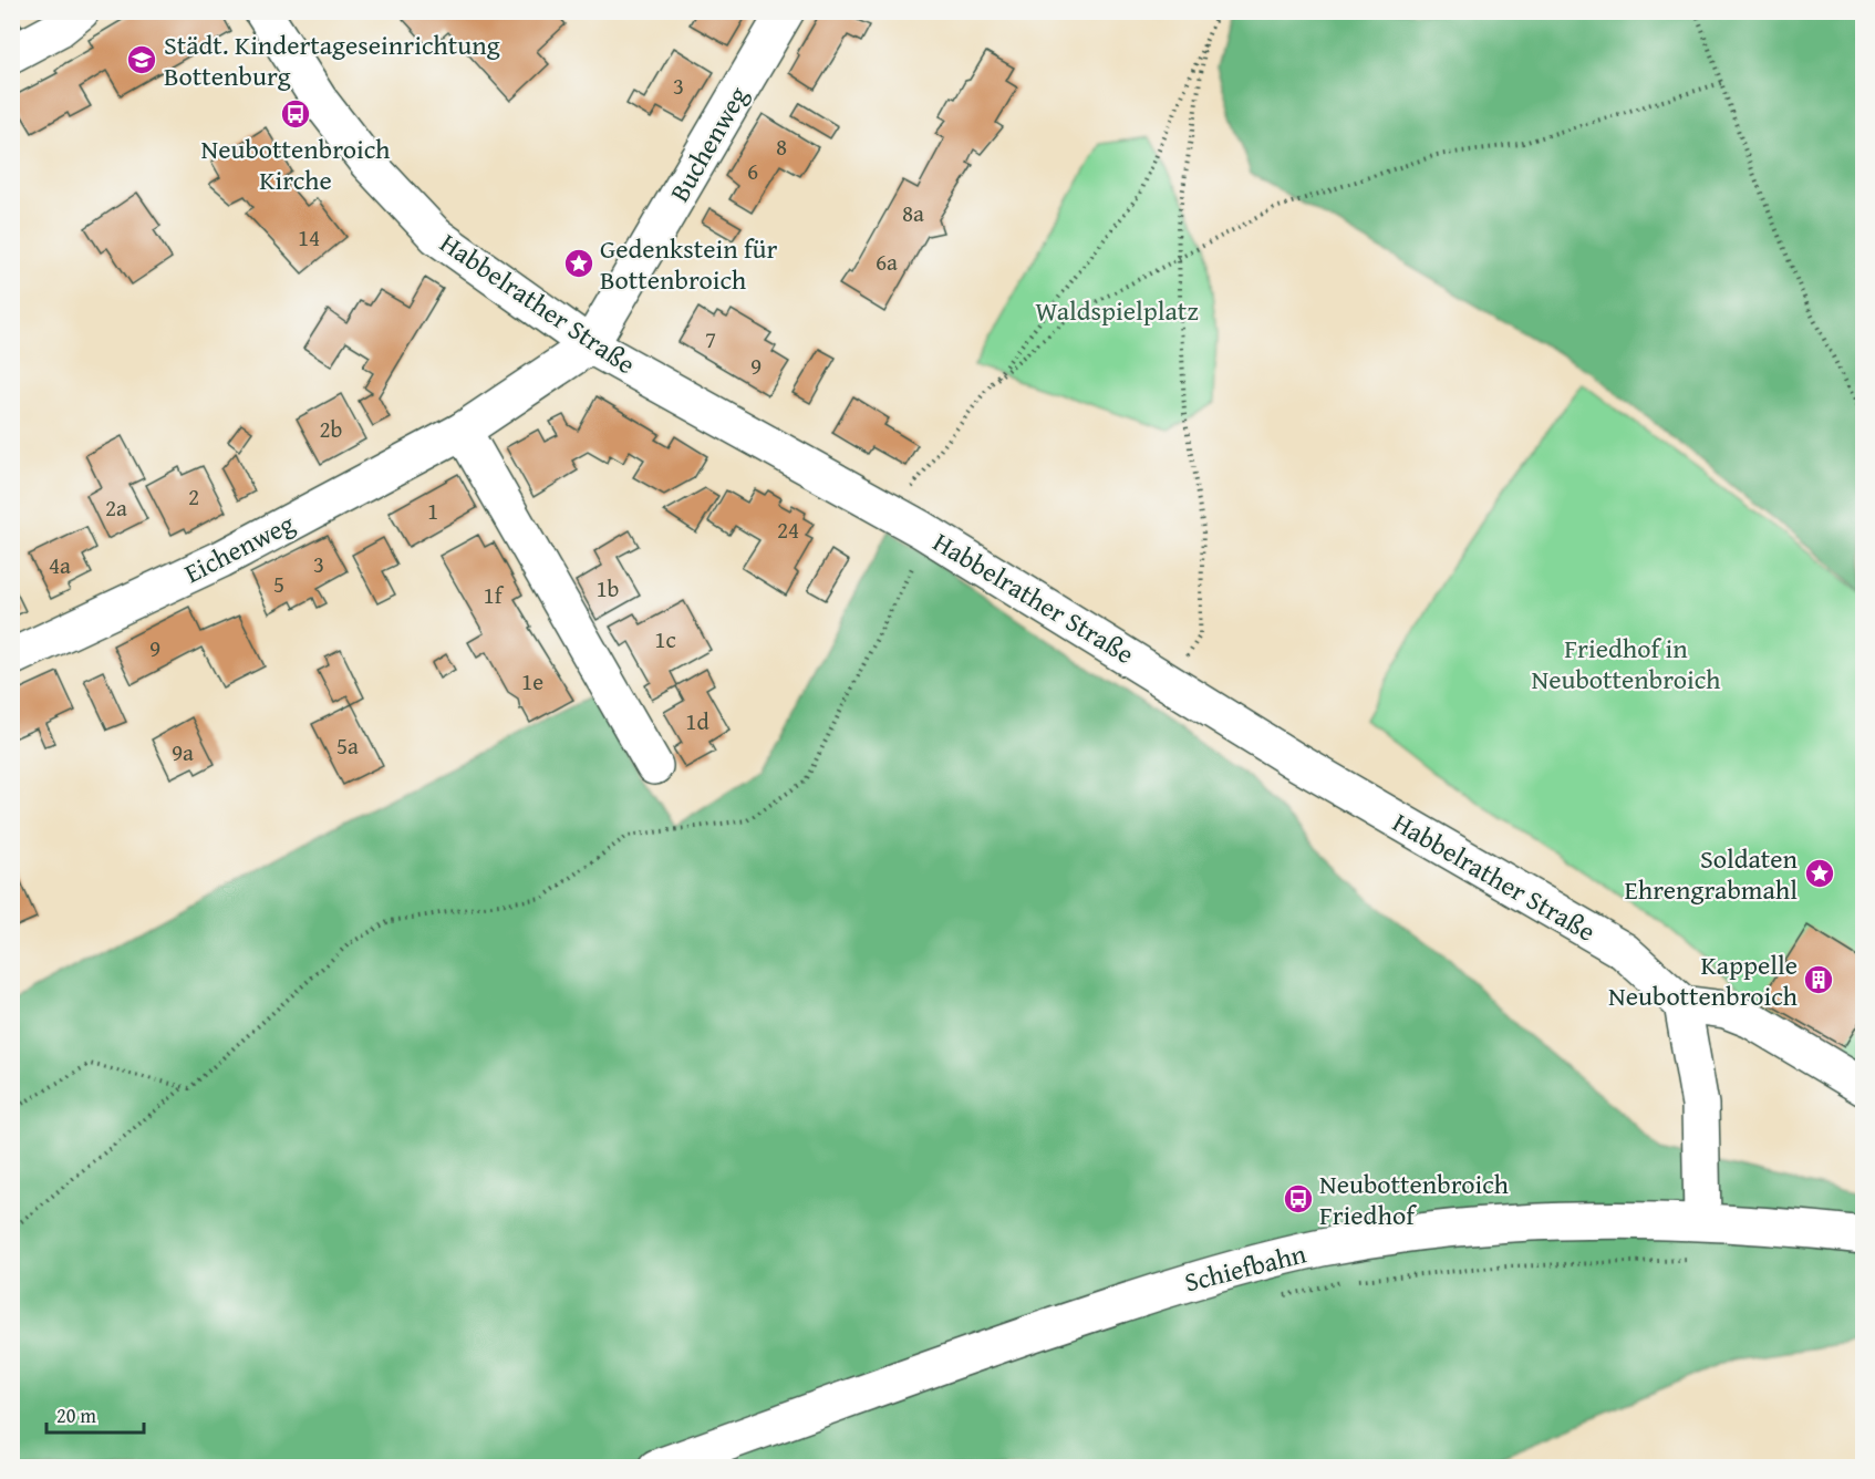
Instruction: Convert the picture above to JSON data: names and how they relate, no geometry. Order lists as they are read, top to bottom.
{
  "streets": {
    "street": [
      "Buchenweg",
      "Habbelrather Straße",
      "Eichenweg",
      "Schiefbahn"
    ]
  },
  "crossings": [
    ["Buchenweg", "Habbelrather Straße"],
    ["Buchenweg", "Eichenweg"],
    ["Habbelrather Straße", "Eichenweg"]
  ],
  "parks": ["Waldspielplatz", "Friedhof in Neubottenbroich"],
  "places": {
    "school or university": ["Städt. Kindertageseinrichtung Bottenburg"],
    "bus stop": ["Neubottenbroich Kirche", "Neubottenbroich Friedhof"],
    "place": ["Gedenkstein für Bottenbroich", "Soldaten Ehrengrabmahl"],
    "building": ["Kappelle Neubottenbroich"]
  },
  "house_numbers": [
    "3",
    "8",
    "6",
    "8a",
    "14",
    "6a",
    "7",
    "9",
    "2b",
    "2",
    "2a",
    "1",
    "24",
    "3",
    "4a",
    "5",
    "1b",
    "1f",
    "1c",
    "9",
    "1e",
    "1d",
    "5a",
    "9a"
  ],
  "scale_bar": "20 m"
}
